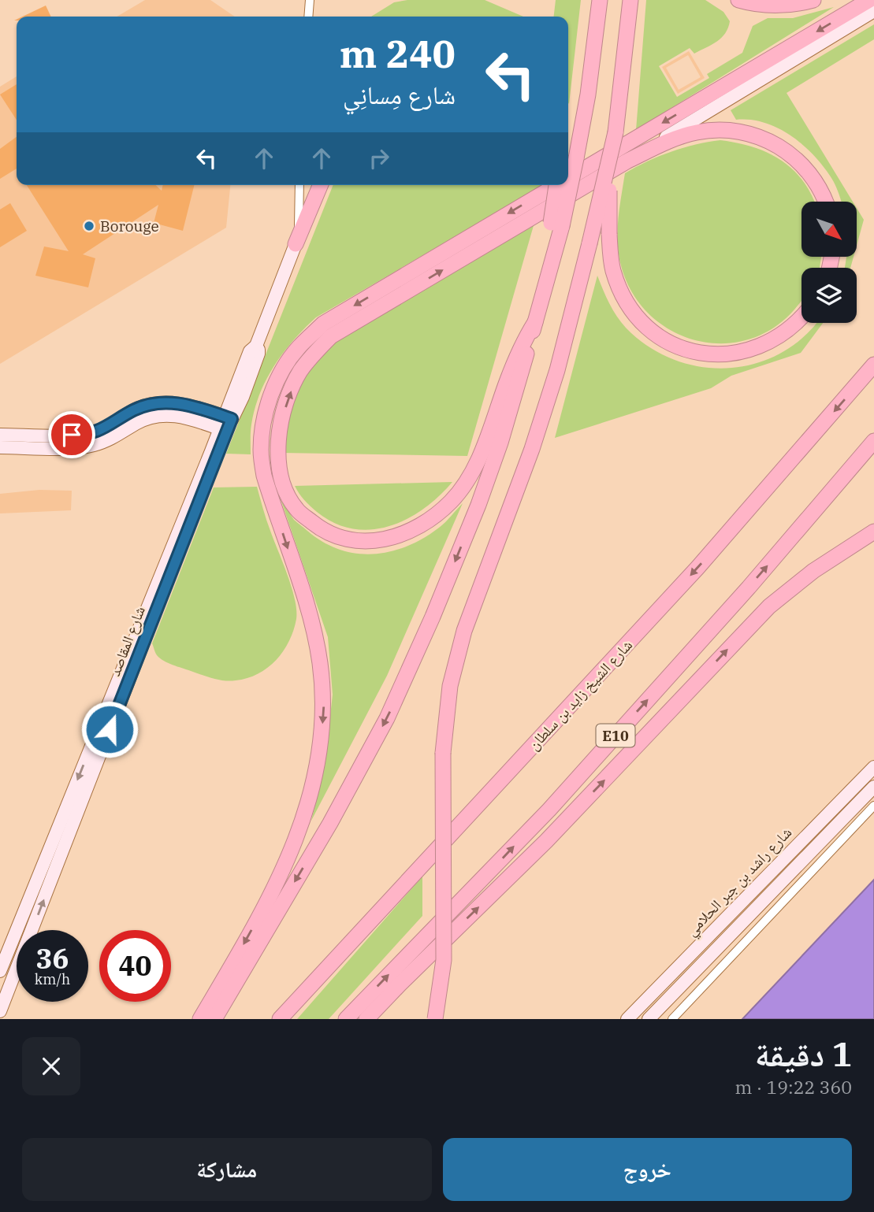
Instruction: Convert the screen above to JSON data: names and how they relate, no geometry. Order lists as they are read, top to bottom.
{
  "streets": {
    "highway": ["شارع الشيخ زايد بن سلطان", "E10"],
    "street": ["شارع المقاصد", "شارع راشد بن جبر الحلامي"]
  },
  "places": ["Borouge"],
  "north": "bottom right",
  "page": {
    "turn": ["240 m", "شارع مِسانِي"],
    "speed": "36 km/h",
    "limit": "40",
    "heading": ["1 دقيقة", "360 m · 19:22"],
    "buttons": ["خروج", "مشاركة"]
  }
}
